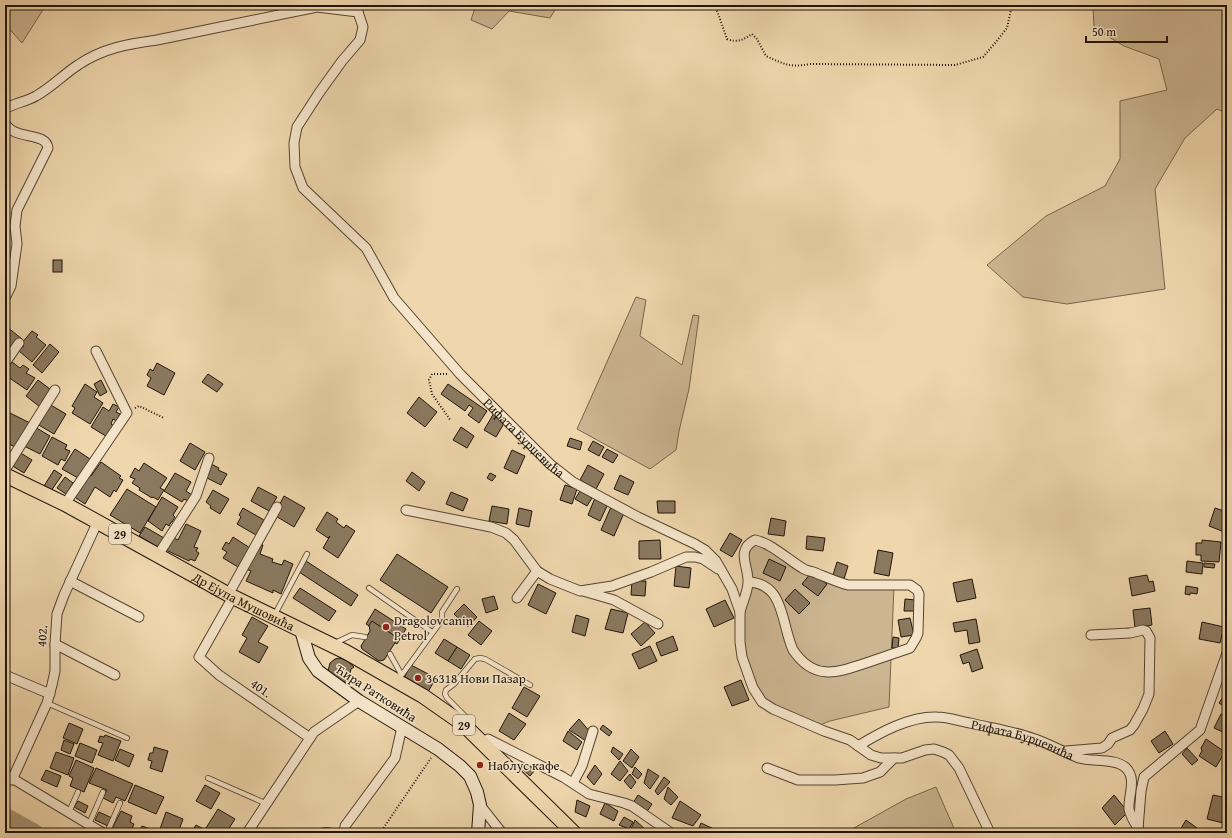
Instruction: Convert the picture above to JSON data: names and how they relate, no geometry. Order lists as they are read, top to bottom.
{
  "streets": {
    "main road": ["29", "Др Ејупа Мушовића"],
    "street": [
      "Рифата Бурџевића",
      "402.",
      "401.",
      "Ћира Ратковића"
    ]
  },
  "crossings": [
    ["29", "Др Ејупа Мушовића"],
    ["Др Ејупа Мушовића", "402."],
    ["Др Ејупа Мушовића", "401."],
    ["Др Ејупа Мушовића", "Ћира Ратковића"]
  ],
  "places": ["Dragolovcanin Petrol", "36318 Нови Пазар", "Наблус кафе"],
  "scale_bar": "50 m"
}
